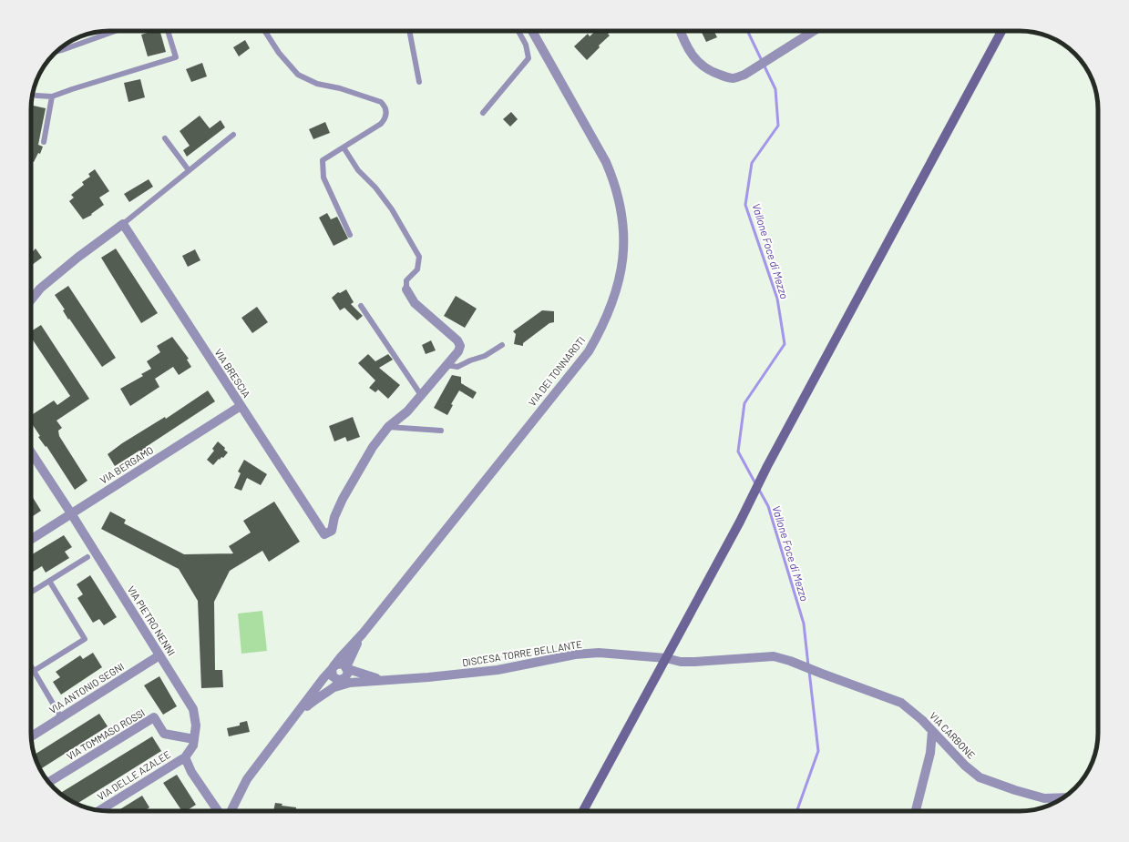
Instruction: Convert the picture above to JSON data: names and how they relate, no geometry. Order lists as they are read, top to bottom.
{
  "streets": {
    "street": [
      "VIA DEI TONNAROTI",
      "VIA BRESCIA",
      "VIA BERGAMO",
      "VIA PIETRO NENNI",
      "DISCESA TORRE BELLANTE",
      "VIA ANTONIO SEGNI",
      "VIA TOMMASO ROSSI",
      "VIA CARBONE",
      "VIA DELLE AZALEE"
    ]
  },
  "crossings": [
    ["VIA BRESCIA", "VIA BERGAMO"],
    ["VIA BERGAMO", "VIA PIETRO NENNI"],
    ["VIA PIETRO NENNI", "VIA ANTONIO SEGNI"],
    ["VIA PIETRO NENNI", "VIA TOMMASO ROSSI"],
    ["VIA PIETRO NENNI", "VIA DELLE AZALEE"],
    ["DISCESA TORRE BELLANTE", "VIA CARBONE"]
  ],
  "water": ["Vallone Foce di Mezzo"]
}
